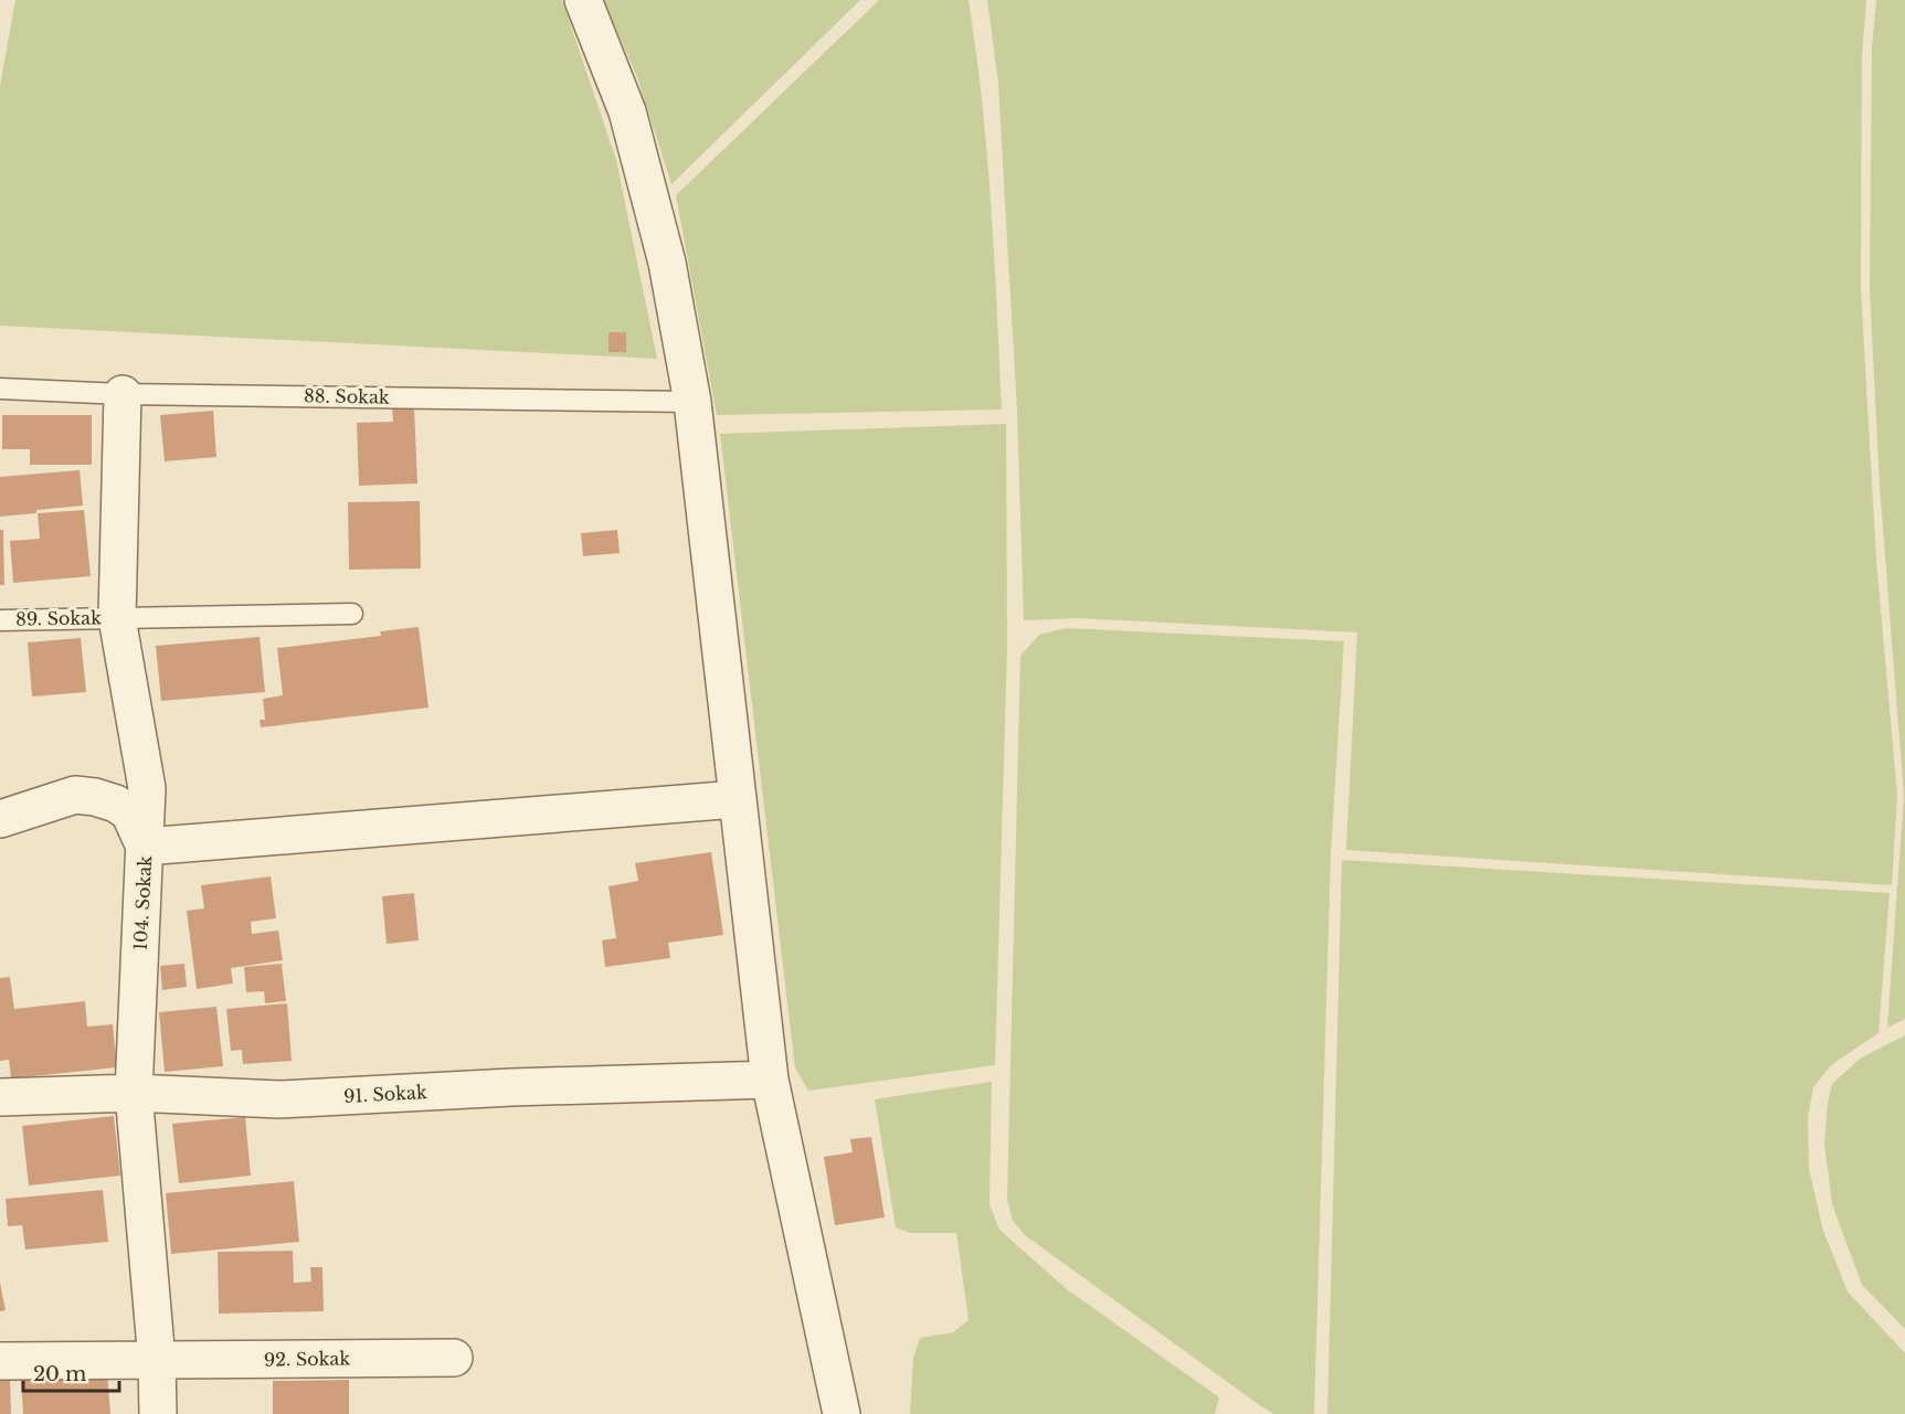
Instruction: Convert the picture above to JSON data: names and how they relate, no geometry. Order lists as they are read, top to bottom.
{
  "streets": {
    "street": ["104. Sokak", "91. Sokak", "92. Sokak"],
    "lane": ["88. Sokak", "89. Sokak"]
  },
  "crossings": [
    ["88. Sokak", "104. Sokak"],
    ["89. Sokak", "104. Sokak"],
    ["104. Sokak", "91. Sokak"],
    ["104. Sokak", "92. Sokak"]
  ],
  "scale_bar": "20 m"
}
